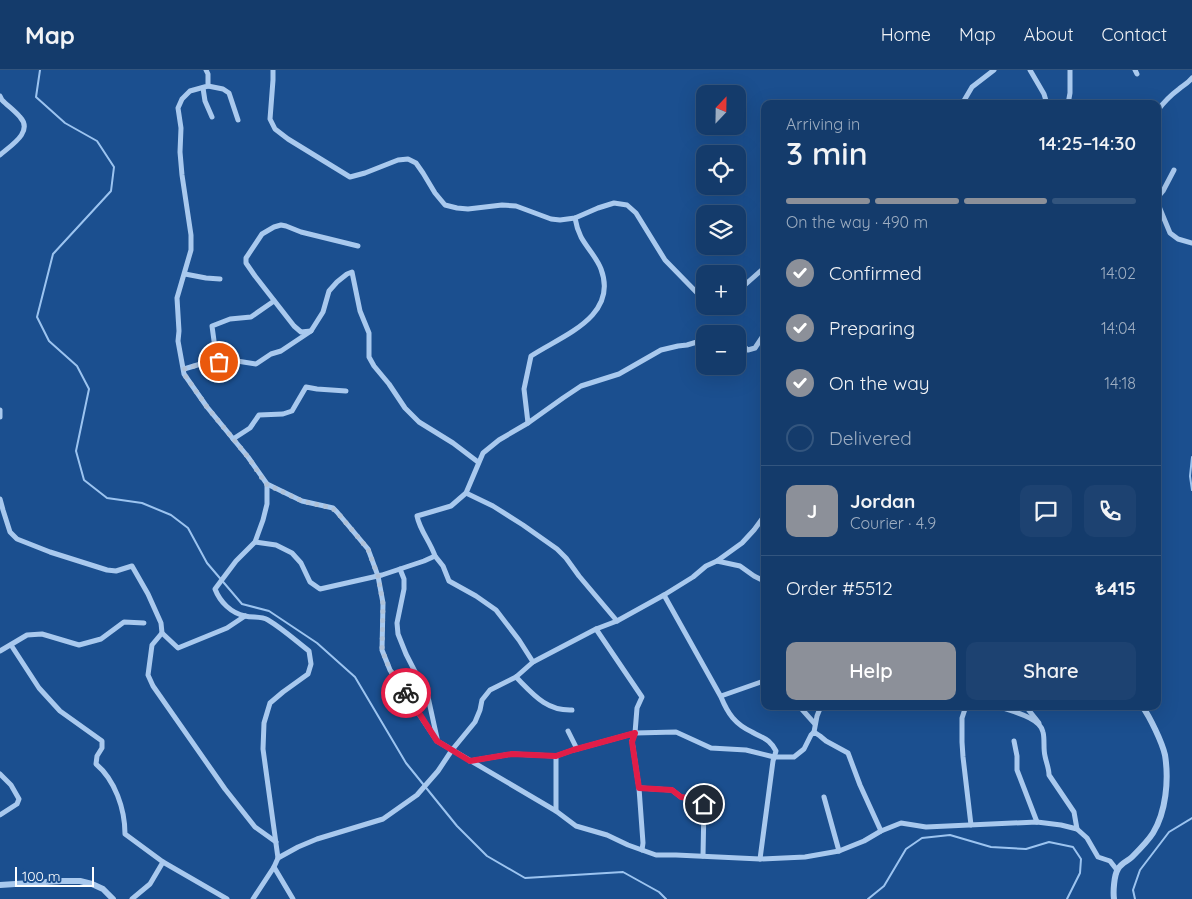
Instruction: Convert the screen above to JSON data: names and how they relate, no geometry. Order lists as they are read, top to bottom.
{
  "scale_bar": "100 m",
  "north": "top",
  "page": {
    "header": "Map",
    "nav": [
      "Home",
      "Map",
      "About",
      "Contact"
    ],
    "map_buttons": ["+", "−"],
    "heading": ["3 min", "Arriving in", "14:25–14:30"],
    "panel": [
      "Jordan",
      "Courier · 4.9",
      "Order #5512",
      "₺415"
    ],
    "bar": "On the way · 490 m",
    "list": [
      ["Confirmed", "14:02"],
      ["Preparing", "14:04"],
      ["On the way", "14:18"],
      "Delivered"
    ],
    "round": "J",
    "buttons": ["Help", "Share"],
    "scale": "100 m"
  }
}
